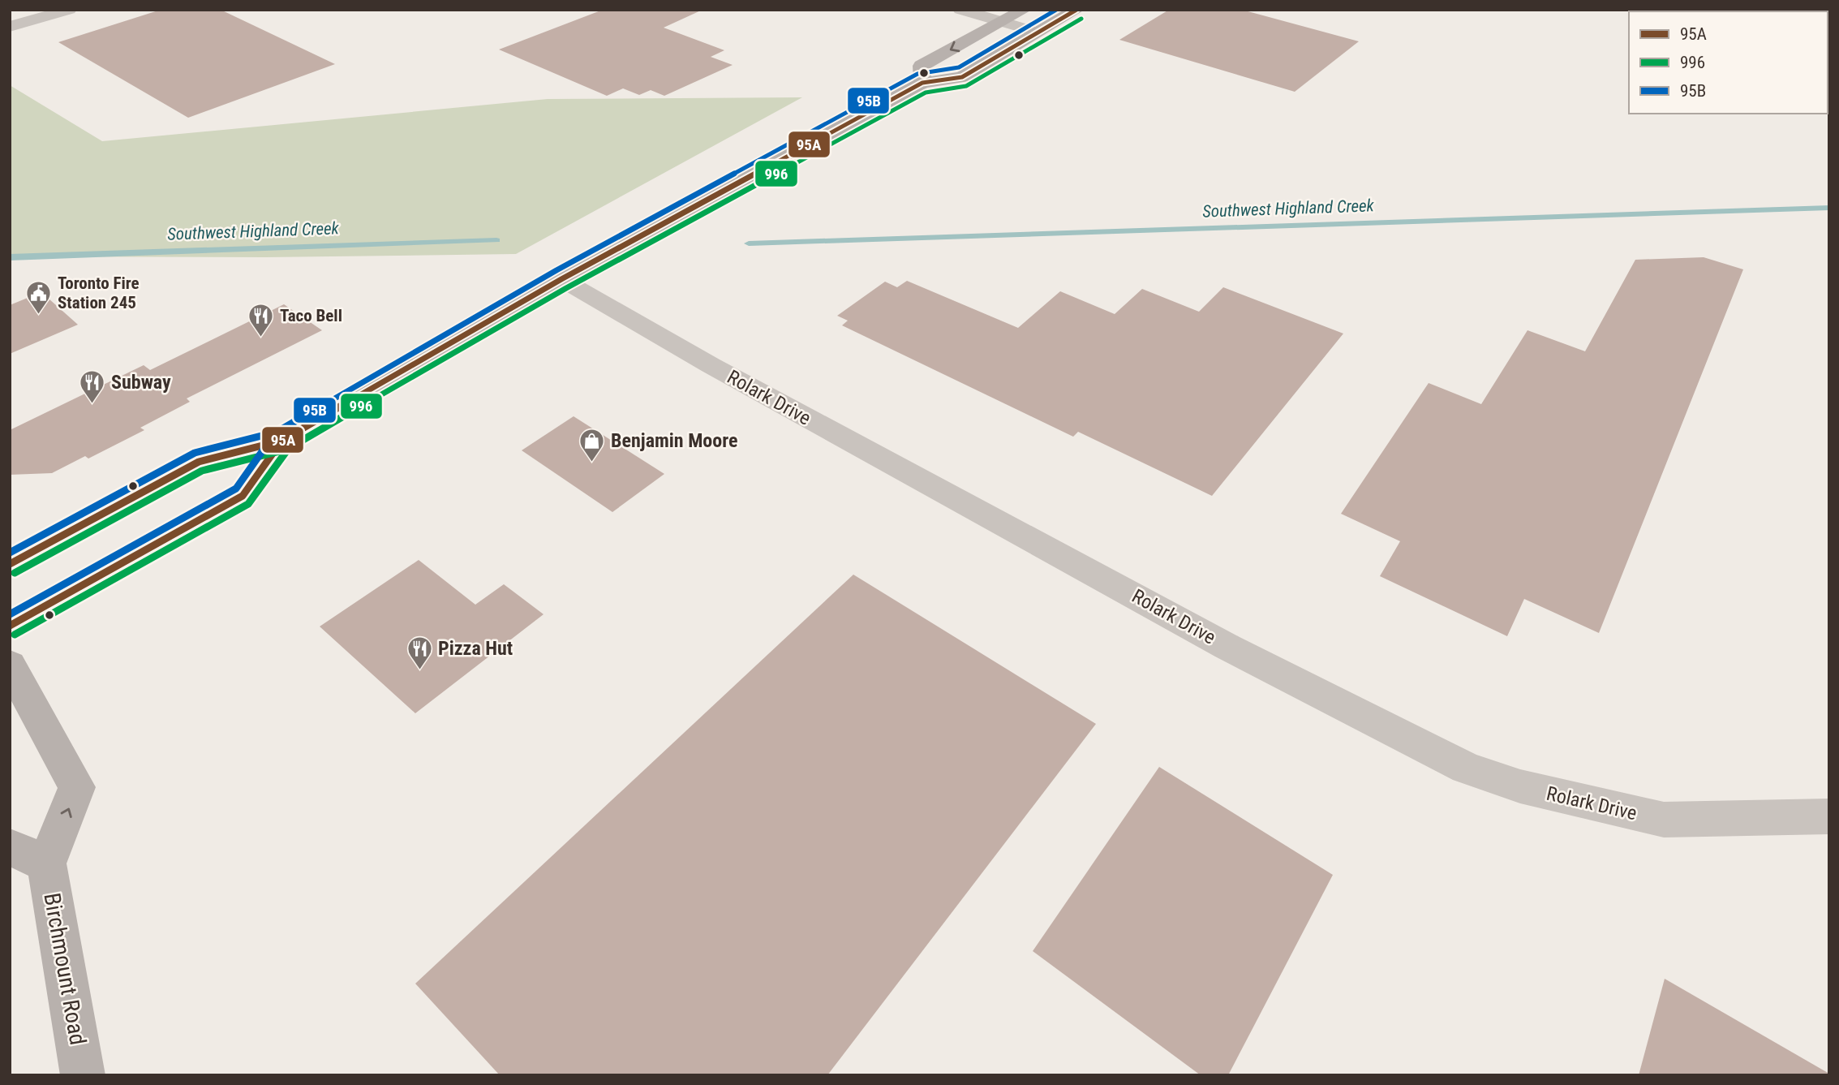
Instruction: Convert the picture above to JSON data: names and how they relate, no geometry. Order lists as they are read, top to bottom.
{
  "streets": {
    "main road": ["Birchmount Road"],
    "street": ["Rolark Drive"]
  },
  "one_way": ["Birchmount Road"],
  "water": ["Southwest Highland Creek"],
  "places": {
    "public building": ["Toronto Fire Station 245"],
    "restaurant": ["Taco Bell", "Subway", "Pizza Hut"],
    "shop": ["Benjamin Moore"]
  },
  "lines": ["transit line 95A", "transit line 95B", "transit line 996"],
  "legend": ["95A", "996", "95B"]
}
